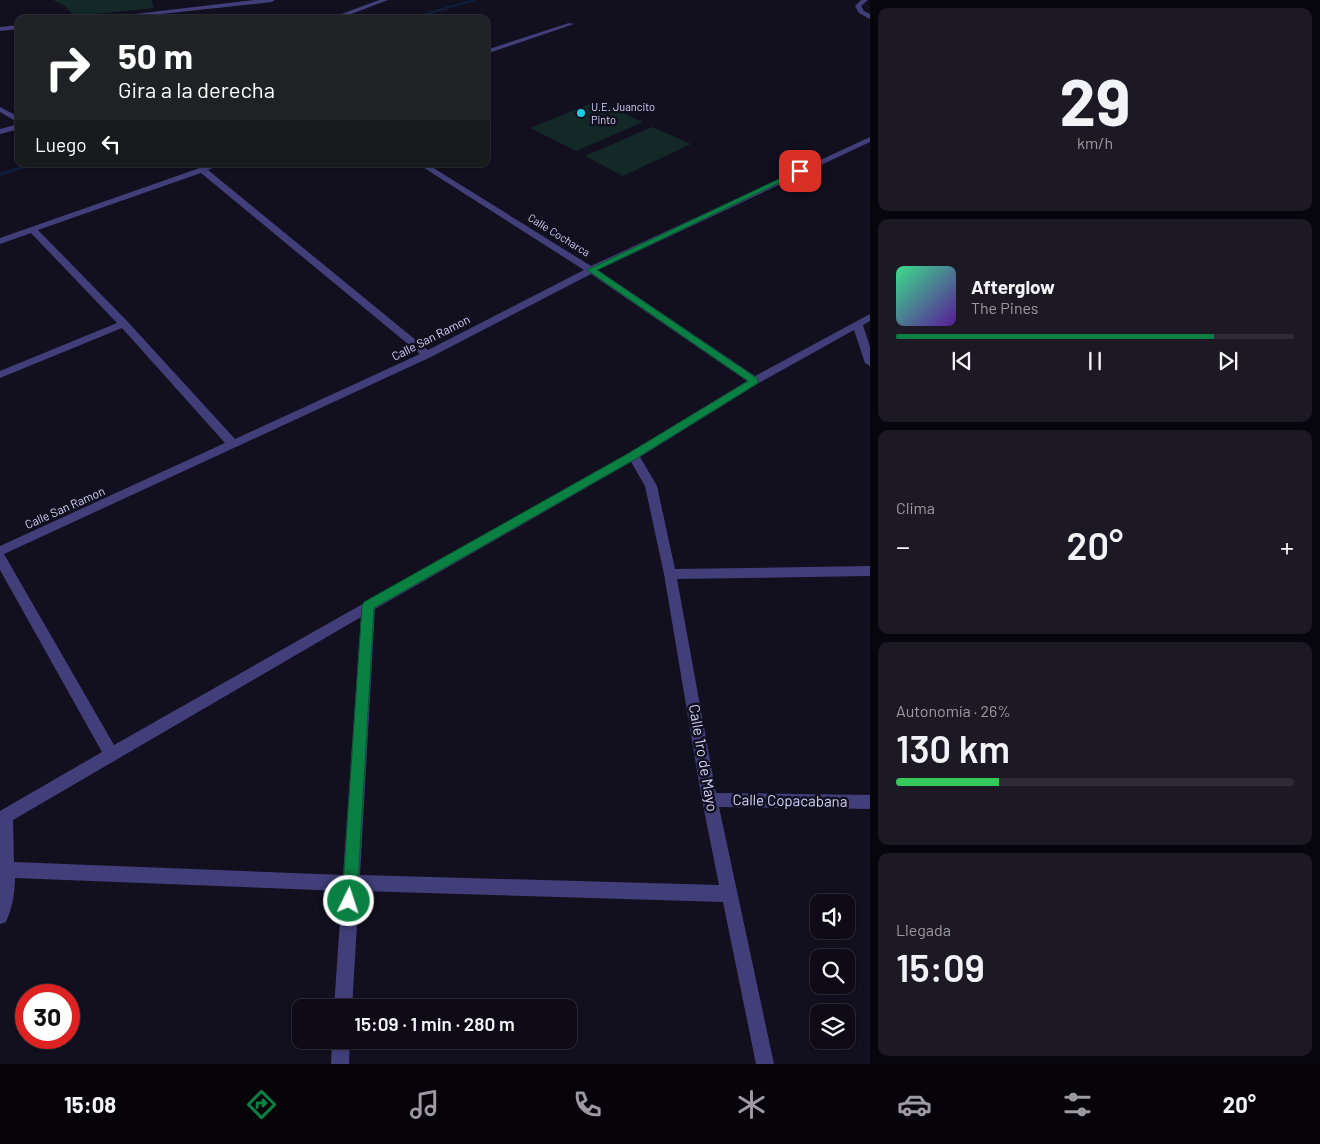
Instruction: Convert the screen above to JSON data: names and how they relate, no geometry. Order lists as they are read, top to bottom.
{
  "streets": {
    "street": [
      "Calle Cocharca",
      "Calle San Ramon",
      "Calle 1ro de Mayo",
      "Calle Copacabana"
    ]
  },
  "crossings": [
    ["Calle Cocharca", "Calle San Ramon"],
    ["Calle 1ro de Mayo", "Calle Copacabana"]
  ],
  "places": ["U.E. Juancito Pinto"],
  "page": {
    "tile": [
      ["29", "km/h"],
      "Clima",
      ["Autonomía · 26%", "130 km"],
      ["Llegada", "15:09"]
    ],
    "turn": ["50 m", "Gira a la derecha"],
    "then": "Luego",
    "song": ["Afterglow", "The Pines"],
    "heat": ["−", "20°", "+"],
    "limit": "30",
    "trip": "15:09 · 1 min · 280 m",
    "tabs": ["15:08", "20°"]
  }
}
